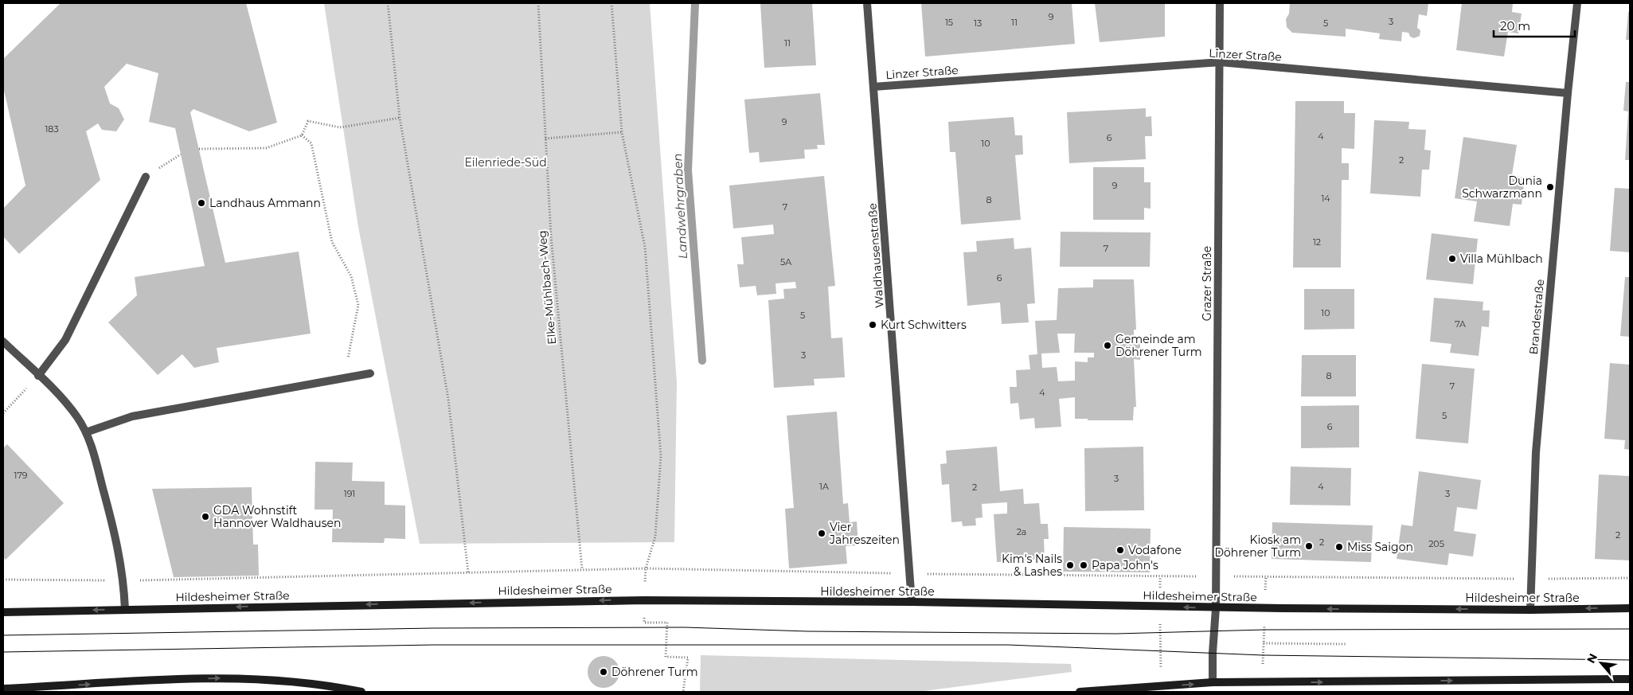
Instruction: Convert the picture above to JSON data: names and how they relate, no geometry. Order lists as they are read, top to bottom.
{
  "streets": {
    "main road": ["Hildesheimer Straße"],
    "street": [
      "Linzer Straße",
      "Waldhausenstraße",
      "Grazer Straße",
      "Brandestraße"
    ],
    "path": ["Elke-Mühlbach-Weg"]
  },
  "crossings": [
    ["Linzer Straße", "Waldhausenstraße"],
    ["Linzer Straße", "Grazer Straße"],
    ["Linzer Straße", "Brandestraße"],
    ["Waldhausenstraße", "Hildesheimer Straße"],
    ["Grazer Straße", "Hildesheimer Straße"],
    ["Brandestraße", "Hildesheimer Straße"]
  ],
  "one_way": ["Hildesheimer Straße"],
  "water": ["Landwehrgraben"],
  "parks": ["Eilenriede-Süd"],
  "places": [
    "Dunia Schwarzmann",
    "Landhaus Ammann",
    "Villa Mühlbach",
    "Kurt Schwitters",
    "Gemeinde am Döhrener Turm",
    "GDA Wohnstift Hannover Waldhausen",
    "Vier Jahreszeiten",
    "Kiosk am Döhrener Turm",
    "Miss Saigon",
    "Vodafone",
    "Kim's Nails & Lashes",
    "Papa John's",
    "Döhrener Turm"
  ],
  "house_numbers": [
    "9",
    "3",
    "15",
    "11",
    "13",
    "5",
    "11",
    "9",
    "183",
    "4",
    "6",
    "10",
    "2",
    "9",
    "14",
    "8",
    "7",
    "12",
    "7",
    "5A",
    "6",
    "10",
    "5",
    "7A",
    "3",
    "8",
    "7",
    "4",
    "5",
    "6",
    "179",
    "3",
    "1A",
    "4",
    "2",
    "191",
    "3",
    "2a",
    "2",
    "2",
    "205"
  ],
  "scale_bar": "20 m",
  "north": "top left"
}
